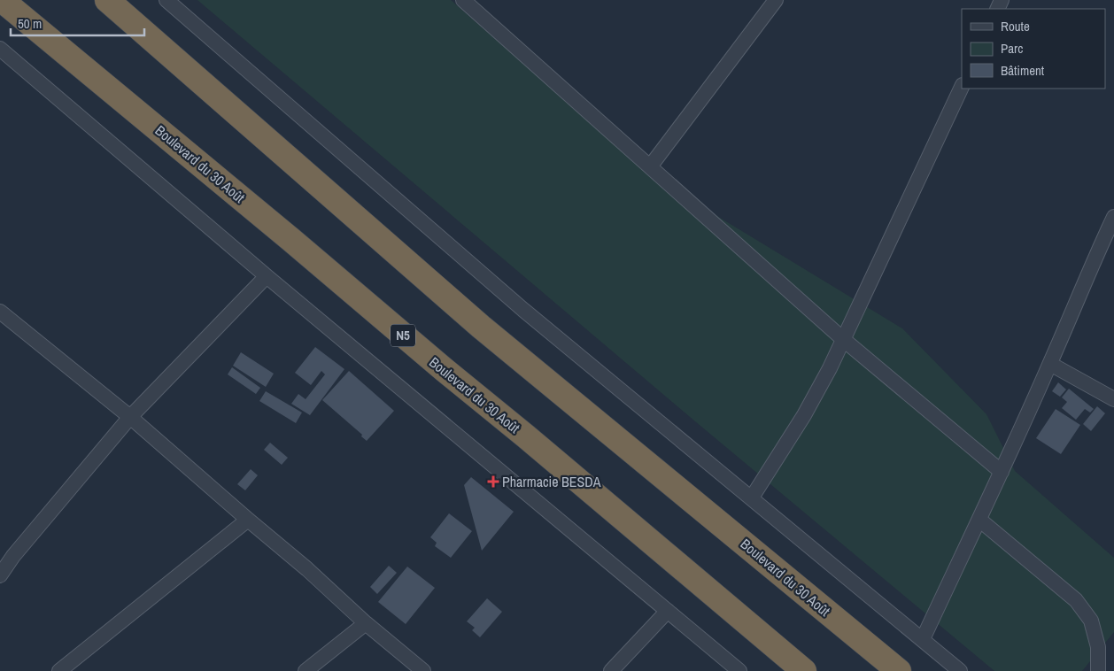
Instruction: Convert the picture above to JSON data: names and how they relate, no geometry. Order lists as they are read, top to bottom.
{
  "streets": {
    "highway": ["Boulevard du 30 Août", "N5"]
  },
  "places": {
    "health": ["Pharmacie BESDA"]
  },
  "legend": ["Route", "Parc", "Bâtiment"],
  "scale_bar": "50 m"
}
